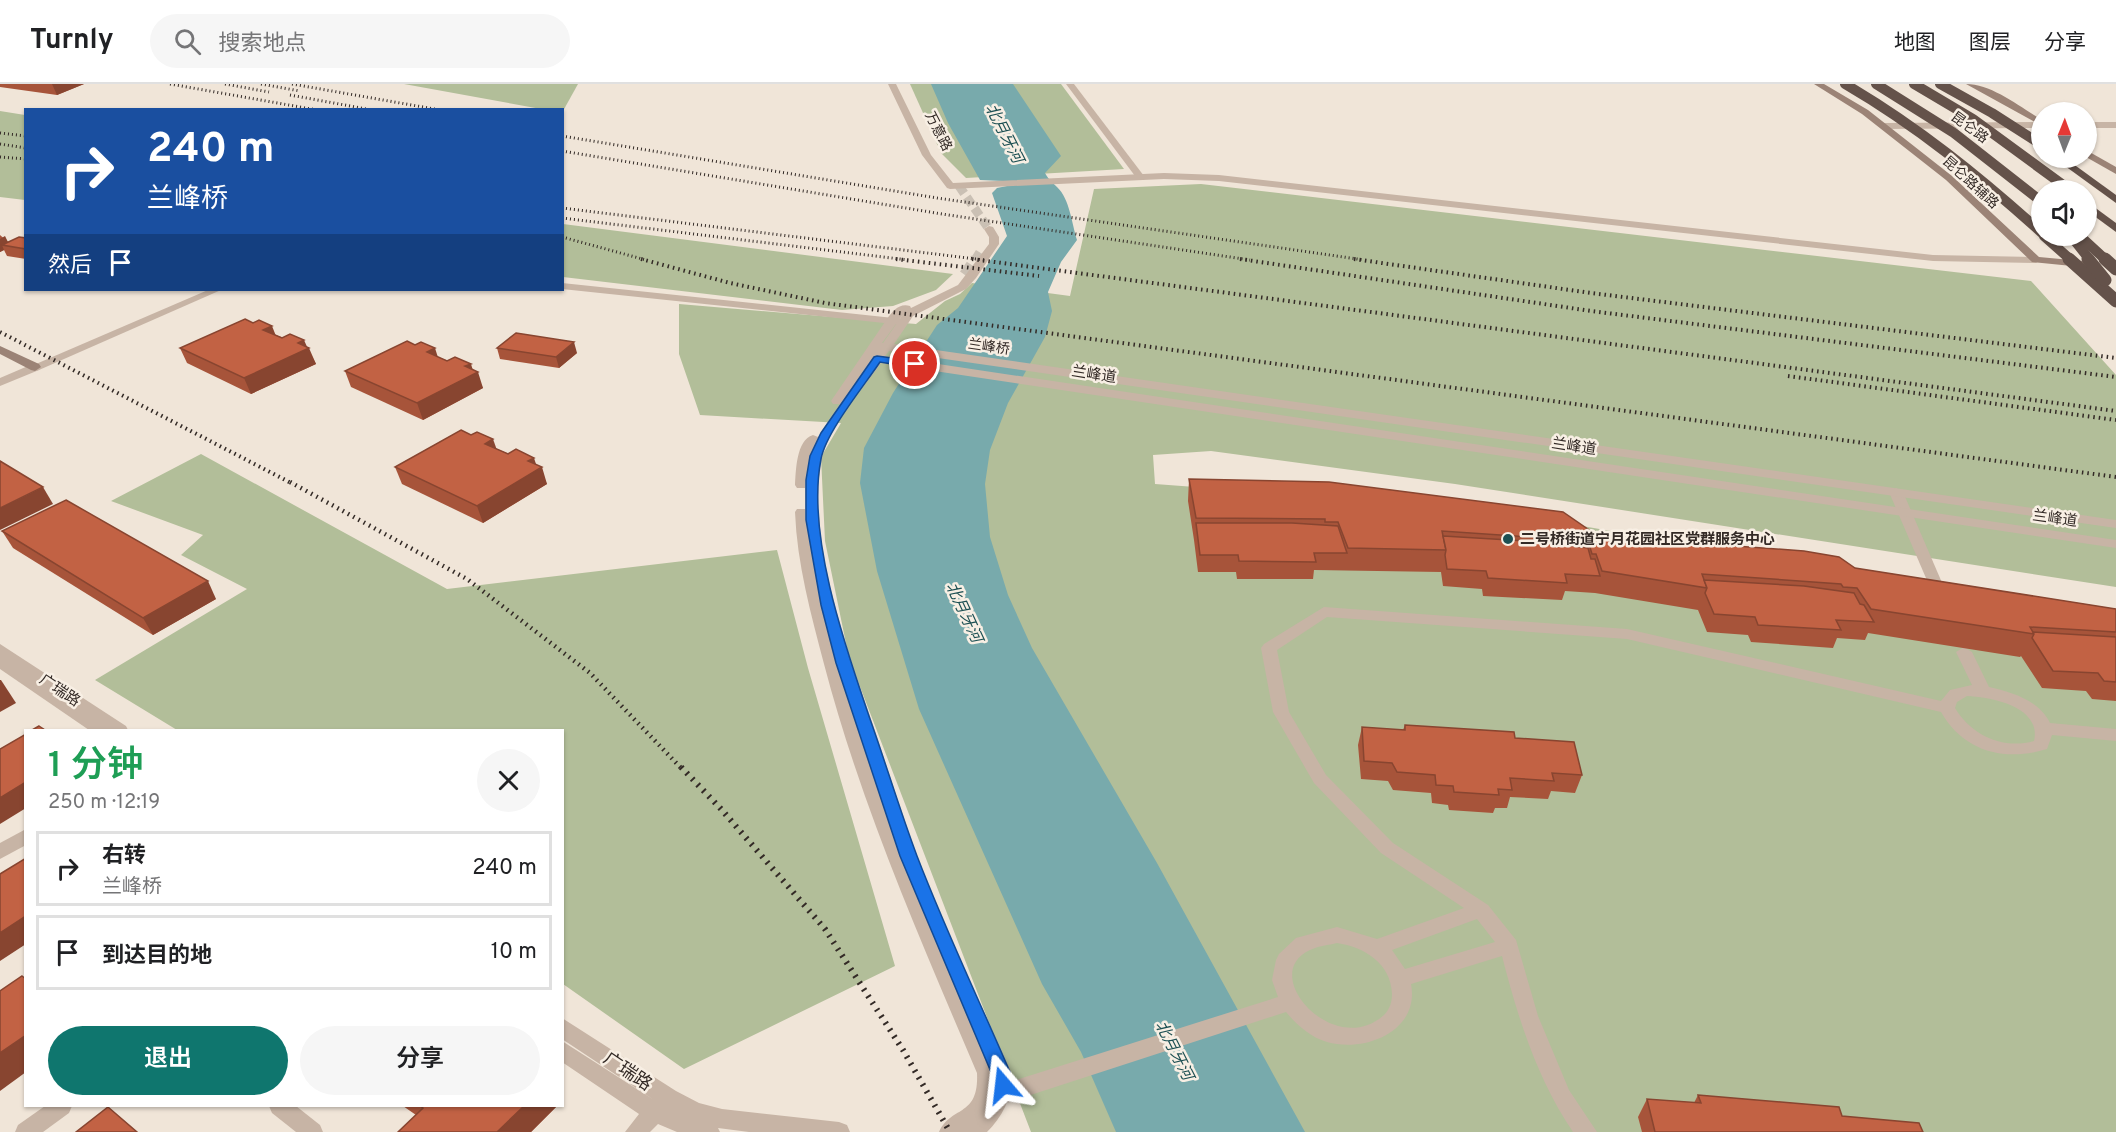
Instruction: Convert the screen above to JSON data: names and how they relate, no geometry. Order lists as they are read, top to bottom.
{
  "streets": {
    "highway": ["昆仑路"],
    "main road": ["昆仑路辅路"],
    "street": [
      "万意路",
      "兰峰桥",
      "兰峰道",
      "广瑞路"
    ]
  },
  "crossings": [
    ["兰峰桥", "兰峰道"]
  ],
  "water": ["北月牙河"],
  "places": ["二号桥街道宁月花园社区党群服务中心"],
  "north": "top",
  "page": {
    "header": "Turnly",
    "search": "搜索地点",
    "nav": ["地图", "图层", "分享"],
    "turn": ["240 m", "兰峰桥"],
    "then": "然后",
    "heading": ["1 分钟", "250 m · 12:19"],
    "list": [
      {
        "name": "右转",
        "note": "兰峰桥",
        "value": "240 m"
      },
      {
        "name": "到达目的地",
        "value": "10 m"
      }
    ],
    "buttons": ["退出", "分享"]
  }
}
